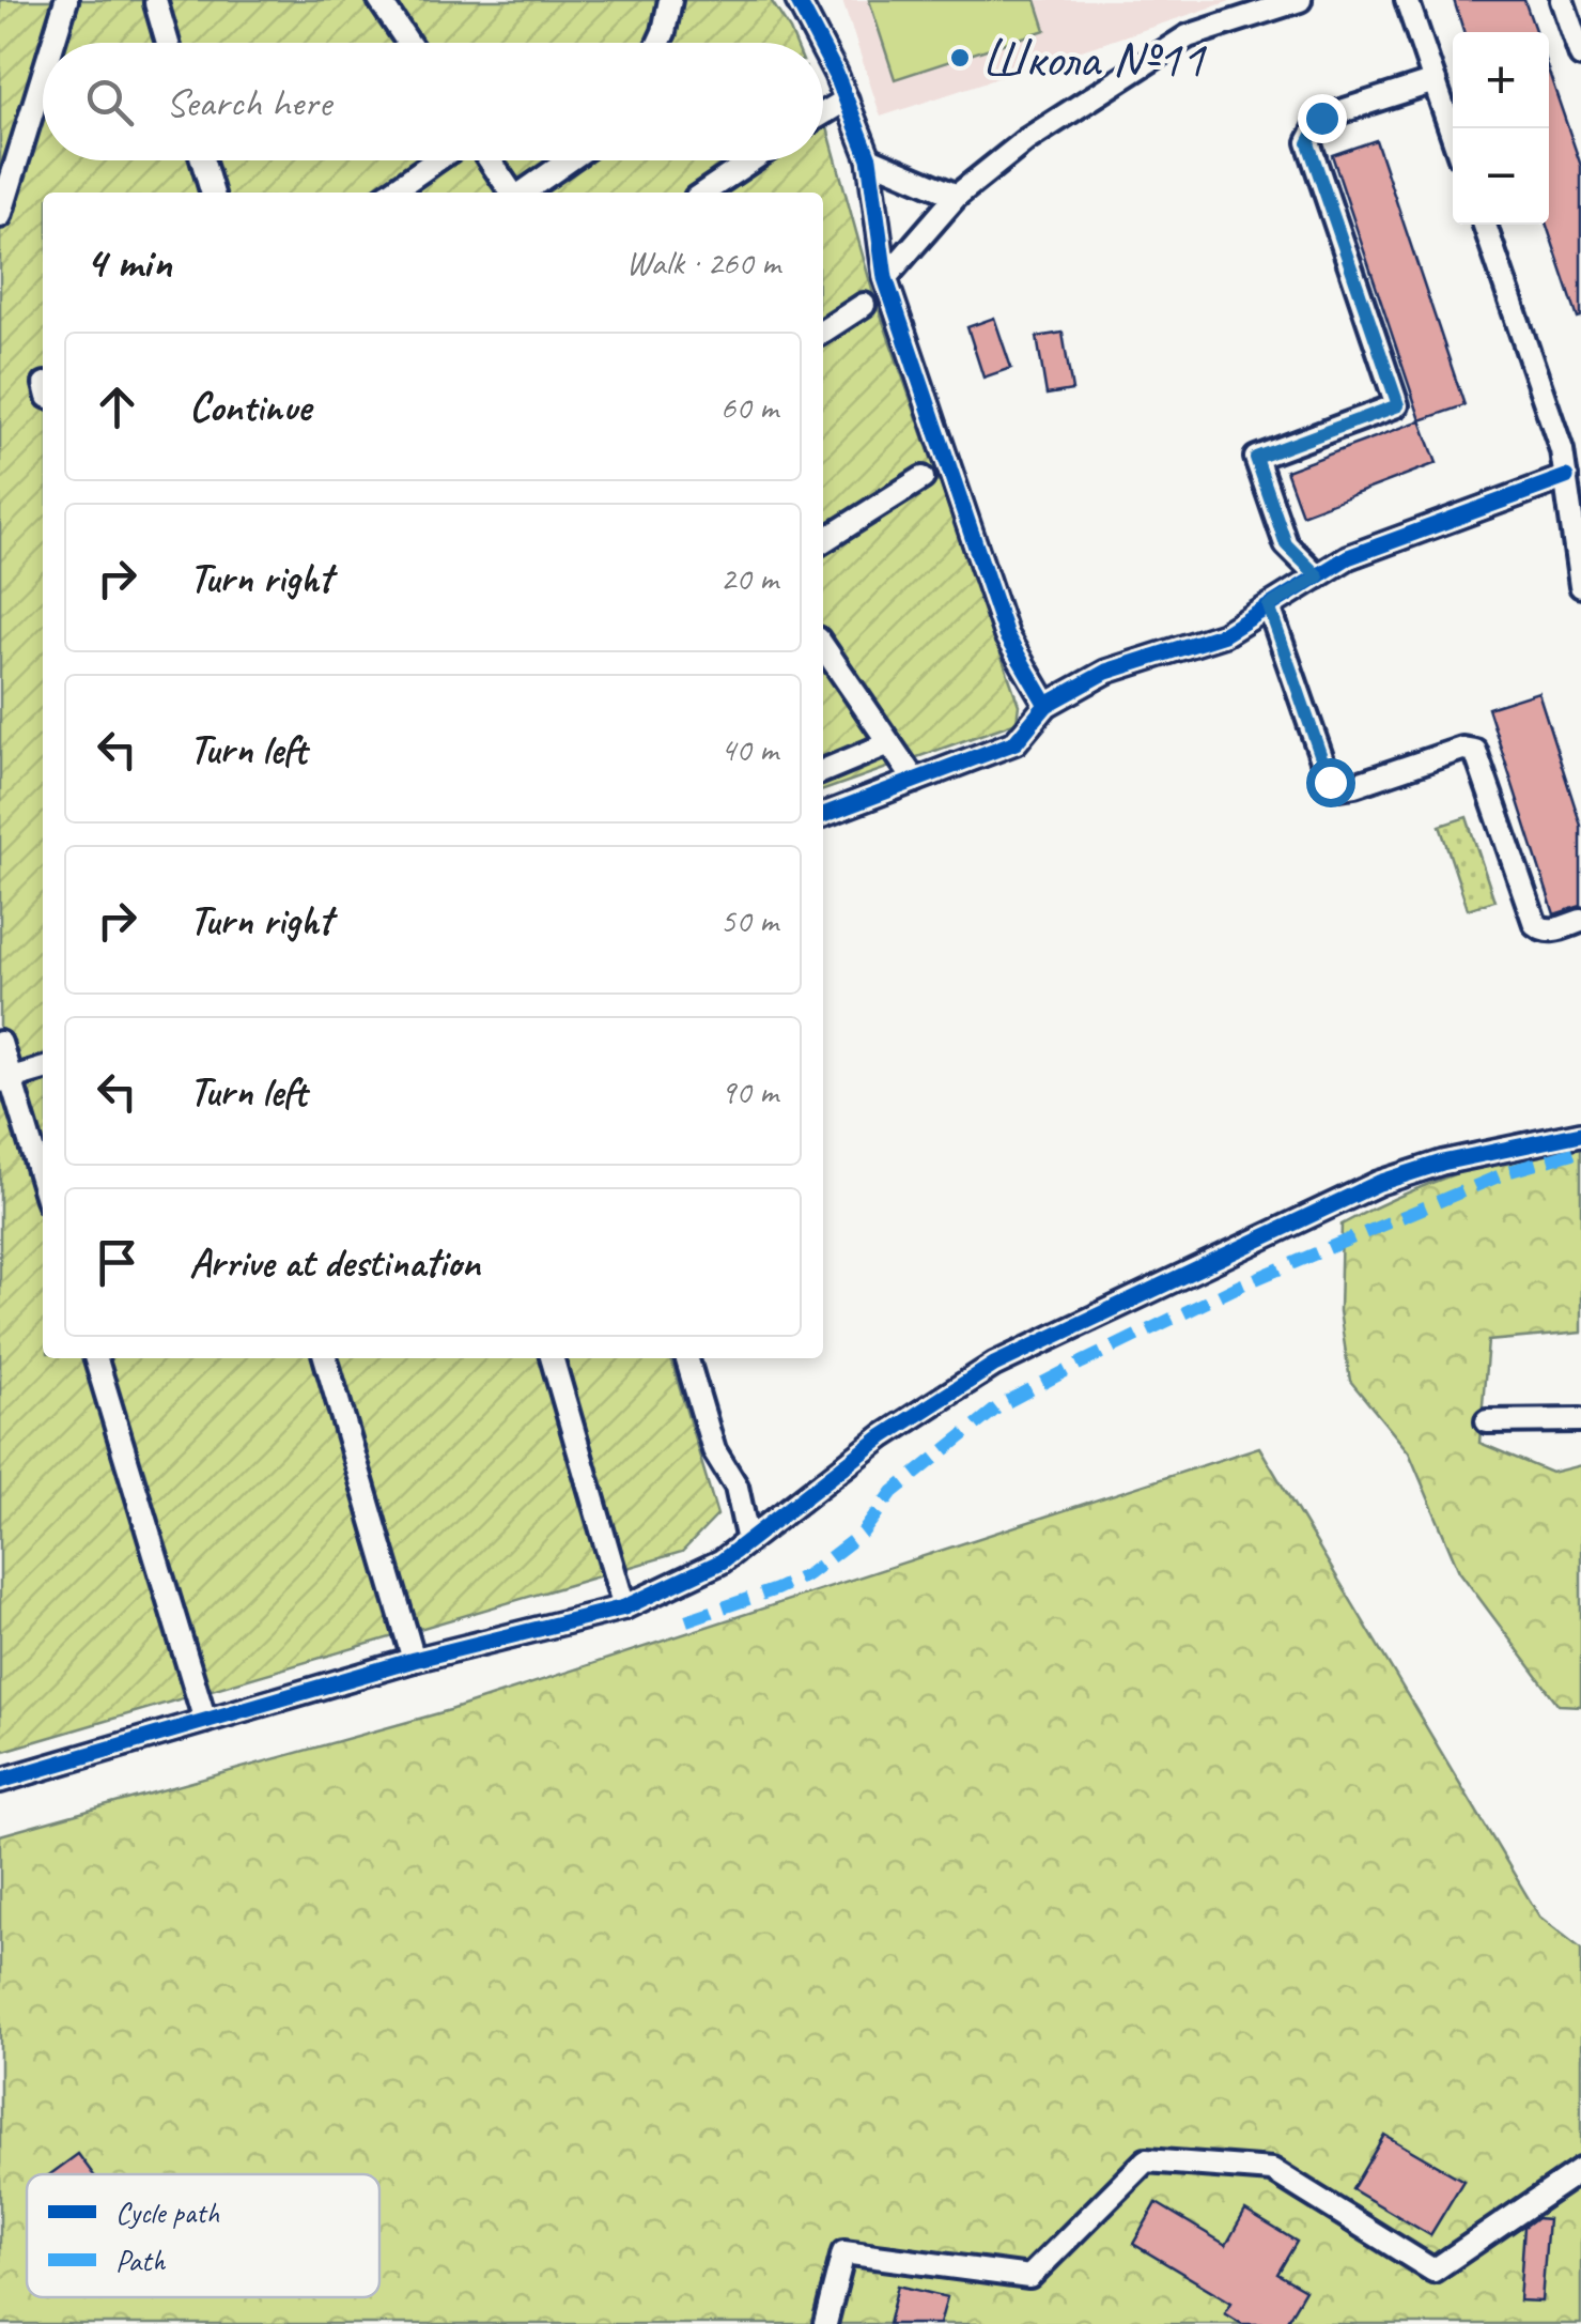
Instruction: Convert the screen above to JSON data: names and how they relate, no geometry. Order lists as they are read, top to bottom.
{
  "places": ["Школа №11"],
  "legend": ["Cycle path", "Path"],
  "page": {
    "map_buttons": ["+", "−"],
    "search": "Search here",
    "heading": ["4 min", "Walk · 260 m"],
    "list": [
      ["Continue", "60 m"],
      ["Turn right", "20 m"],
      ["Turn left", "40 m"],
      ["Turn right", "50 m"],
      ["Turn left", "90 m"],
      "Arrive at destination"
    ]
  }
}
